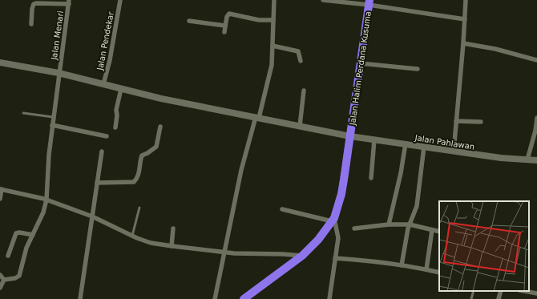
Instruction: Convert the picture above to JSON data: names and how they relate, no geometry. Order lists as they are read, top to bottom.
{
  "streets": {
    "highway": ["Jalan Halim Perdana Kusuma"],
    "main road": ["Jalan Pahlawan"],
    "street": ["Jalan Menari", "Jalan Pendekar"]
  },
  "crossings": [
    ["Jalan Menari", "Jalan Pahlawan"],
    ["Jalan Pendekar", "Jalan Pahlawan"],
    ["Jalan Halim Perdana Kusuma", "Jalan Pahlawan"]
  ]
}
